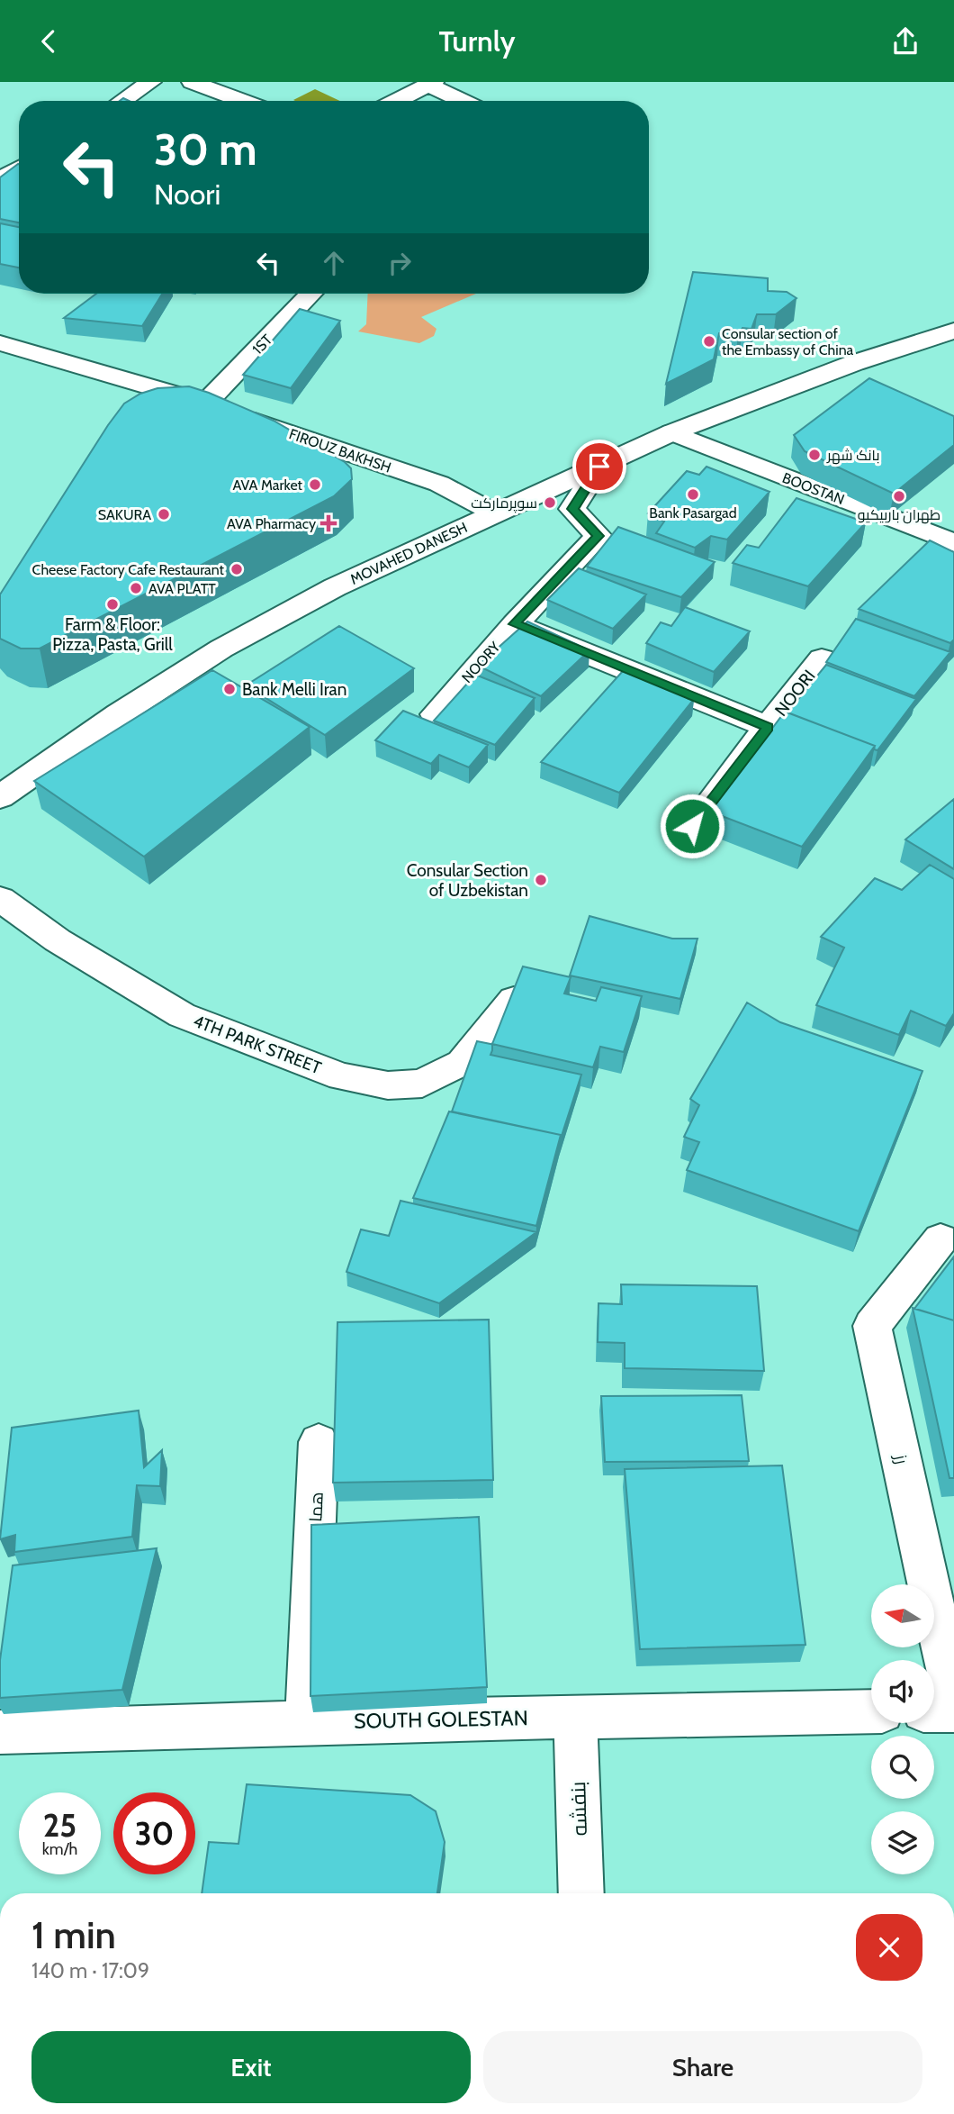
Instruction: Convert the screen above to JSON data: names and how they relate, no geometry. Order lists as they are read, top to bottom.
{
  "streets": {
    "street": [
      "1ST",
      "FIROUZ BAKHSH",
      "BOOSTAN",
      "MOVAHED DANESH",
      "NOORY",
      "NOORI",
      "4TH PARK STREET",
      "رز",
      "هما",
      "SOUTH GOLESTAN",
      "بنفشه"
    ]
  },
  "crossings": [
    ["1ST", "FIROUZ BAKHSH"],
    ["FIROUZ BAKHSH", "MOVAHED DANESH"],
    ["BOOSTAN", "MOVAHED DANESH"],
    ["MOVAHED DANESH", "NOORY"],
    ["NOORY", "NOORI"],
    ["هما", "SOUTH GOLESTAN"],
    ["SOUTH GOLESTAN", "بنفشه"]
  ],
  "places": {
    "other": [
      "Consular section of the Embassy of China",
      "بانک شهر",
      "AVA Market",
      "Bank Pasargad",
      "طهران باربیکیو",
      "سوپرمارکت",
      "SAKURA",
      "Cheese Factory Cafe Restaurant",
      "AVA PLATT",
      "Farm & Floor: Pizza, Pasta, Grill",
      "Bank Melli Iran",
      "Consular Section of Uzbekistan"
    ],
    "health": ["AVA Pharmacy"]
  },
  "north": "left",
  "page": {
    "header": "Turnly",
    "turn": ["30 m", "Noori"],
    "speed": "25 km/h",
    "limit": "30",
    "heading": ["1 min", "140 m · 17:09"],
    "buttons": ["Exit", "Share"]
  }
}
